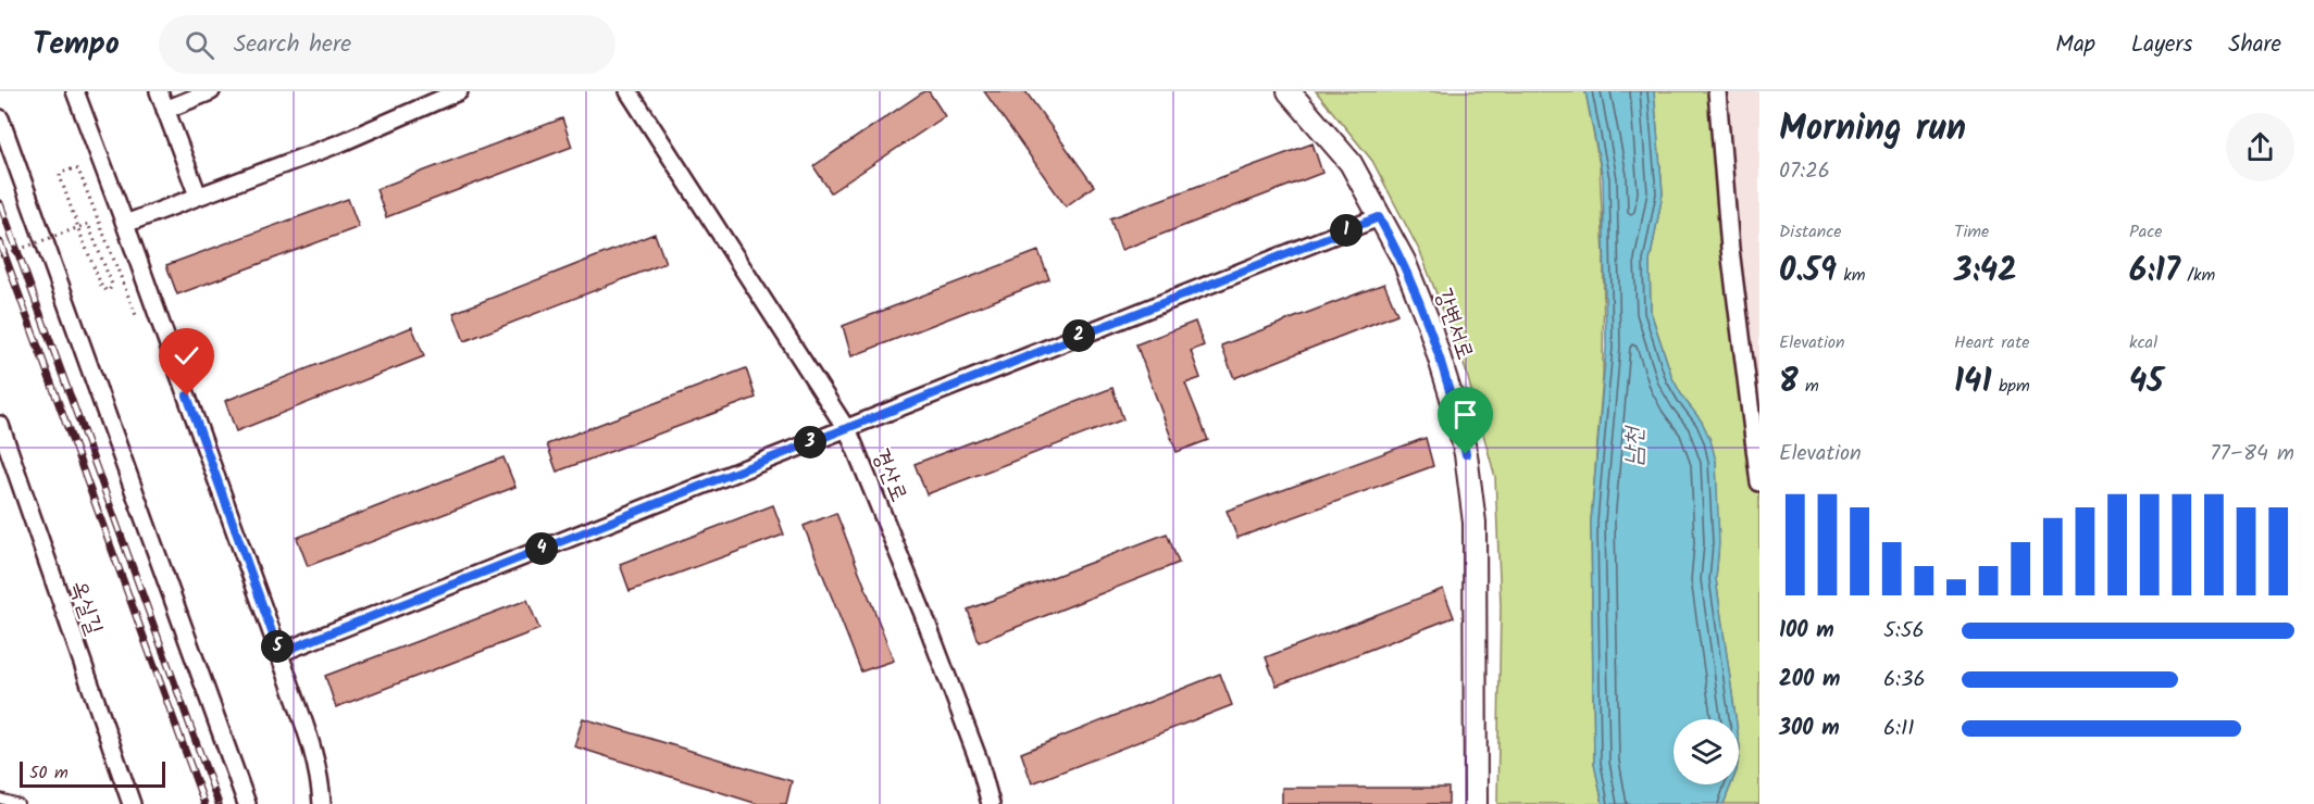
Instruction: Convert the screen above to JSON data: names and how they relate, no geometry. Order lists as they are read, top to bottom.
{
  "streets": {
    "street": ["강변서로", "경산로", "옥실길"]
  },
  "water": ["남천"],
  "scale_bar": "50 m",
  "page": {
    "header": "Tempo",
    "search": "Search here",
    "nav": ["Map", "Layers", "Share"],
    "heading": ["Morning run", "07:26"],
    "stats": [
      ["Distance", "0.59 km"],
      ["Time", "3:42"],
      ["Pace", "6:17 /km"],
      ["Elevation", "8 m"],
      ["Heart rate", "141 bpm"],
      ["kcal", "45"]
    ],
    "pins": [
      "1",
      "2",
      "3",
      "4",
      "5"
    ],
    "chart": ["Elevation", "77–84 m"],
    "list": [
      {
        "name": "100 m",
        "note": "5:56"
      },
      {
        "name": "200 m",
        "note": "6:36"
      },
      {
        "name": "300 m",
        "note": "6:11"
      }
    ],
    "scale": "50 m"
  }
}
